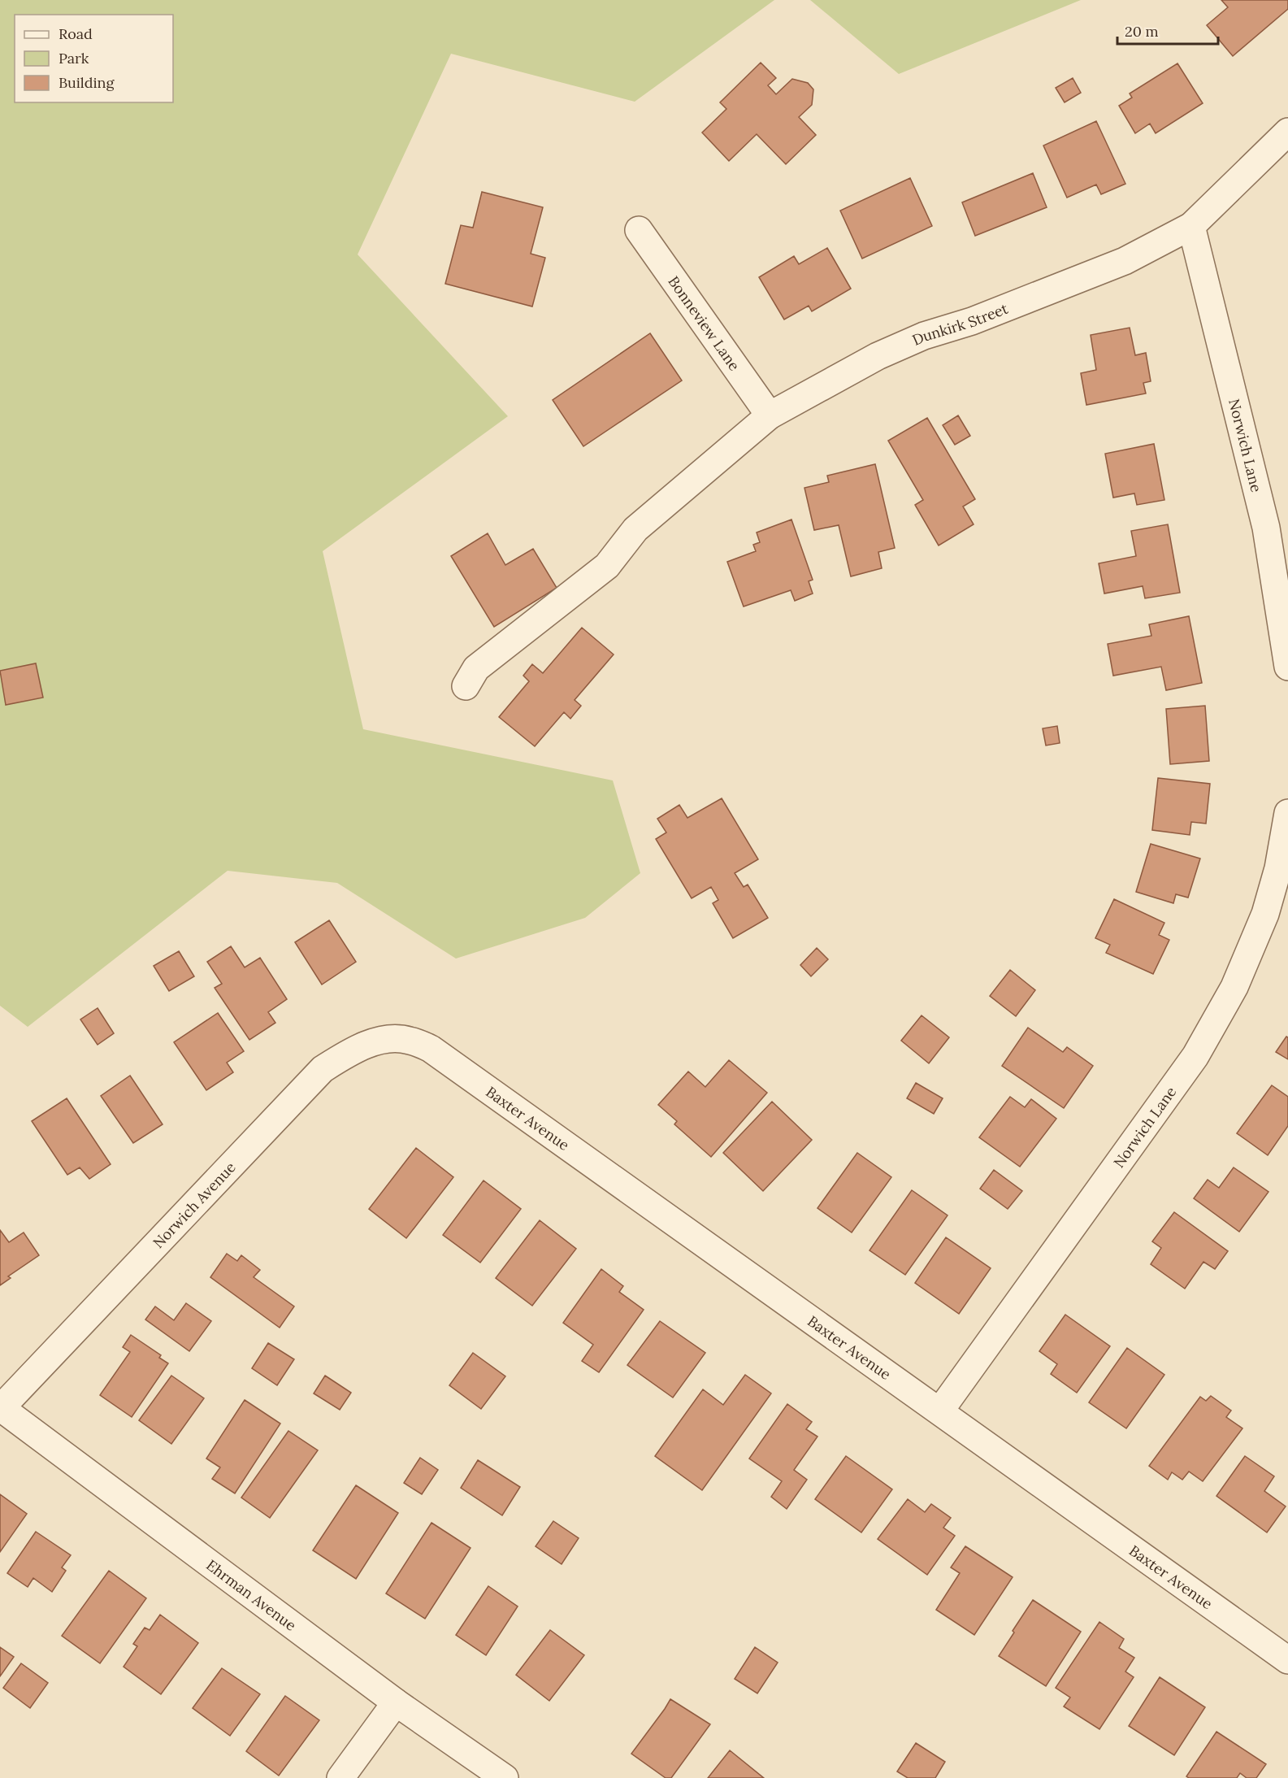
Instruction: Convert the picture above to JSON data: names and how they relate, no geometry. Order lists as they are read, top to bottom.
{
  "streets": {
    "street": [
      "Bonneview Lane",
      "Dunkirk Street",
      "Norwich Lane",
      "Baxter Avenue",
      "Norwich Avenue",
      "Ehrman Avenue"
    ]
  },
  "crossings": [
    ["Bonneview Lane", "Dunkirk Street"],
    ["Dunkirk Street", "Norwich Lane"],
    ["Norwich Lane", "Baxter Avenue"],
    ["Baxter Avenue", "Norwich Avenue"],
    ["Norwich Avenue", "Ehrman Avenue"]
  ],
  "legend": ["Road", "Park", "Building"],
  "scale_bar": "20 m"
}
